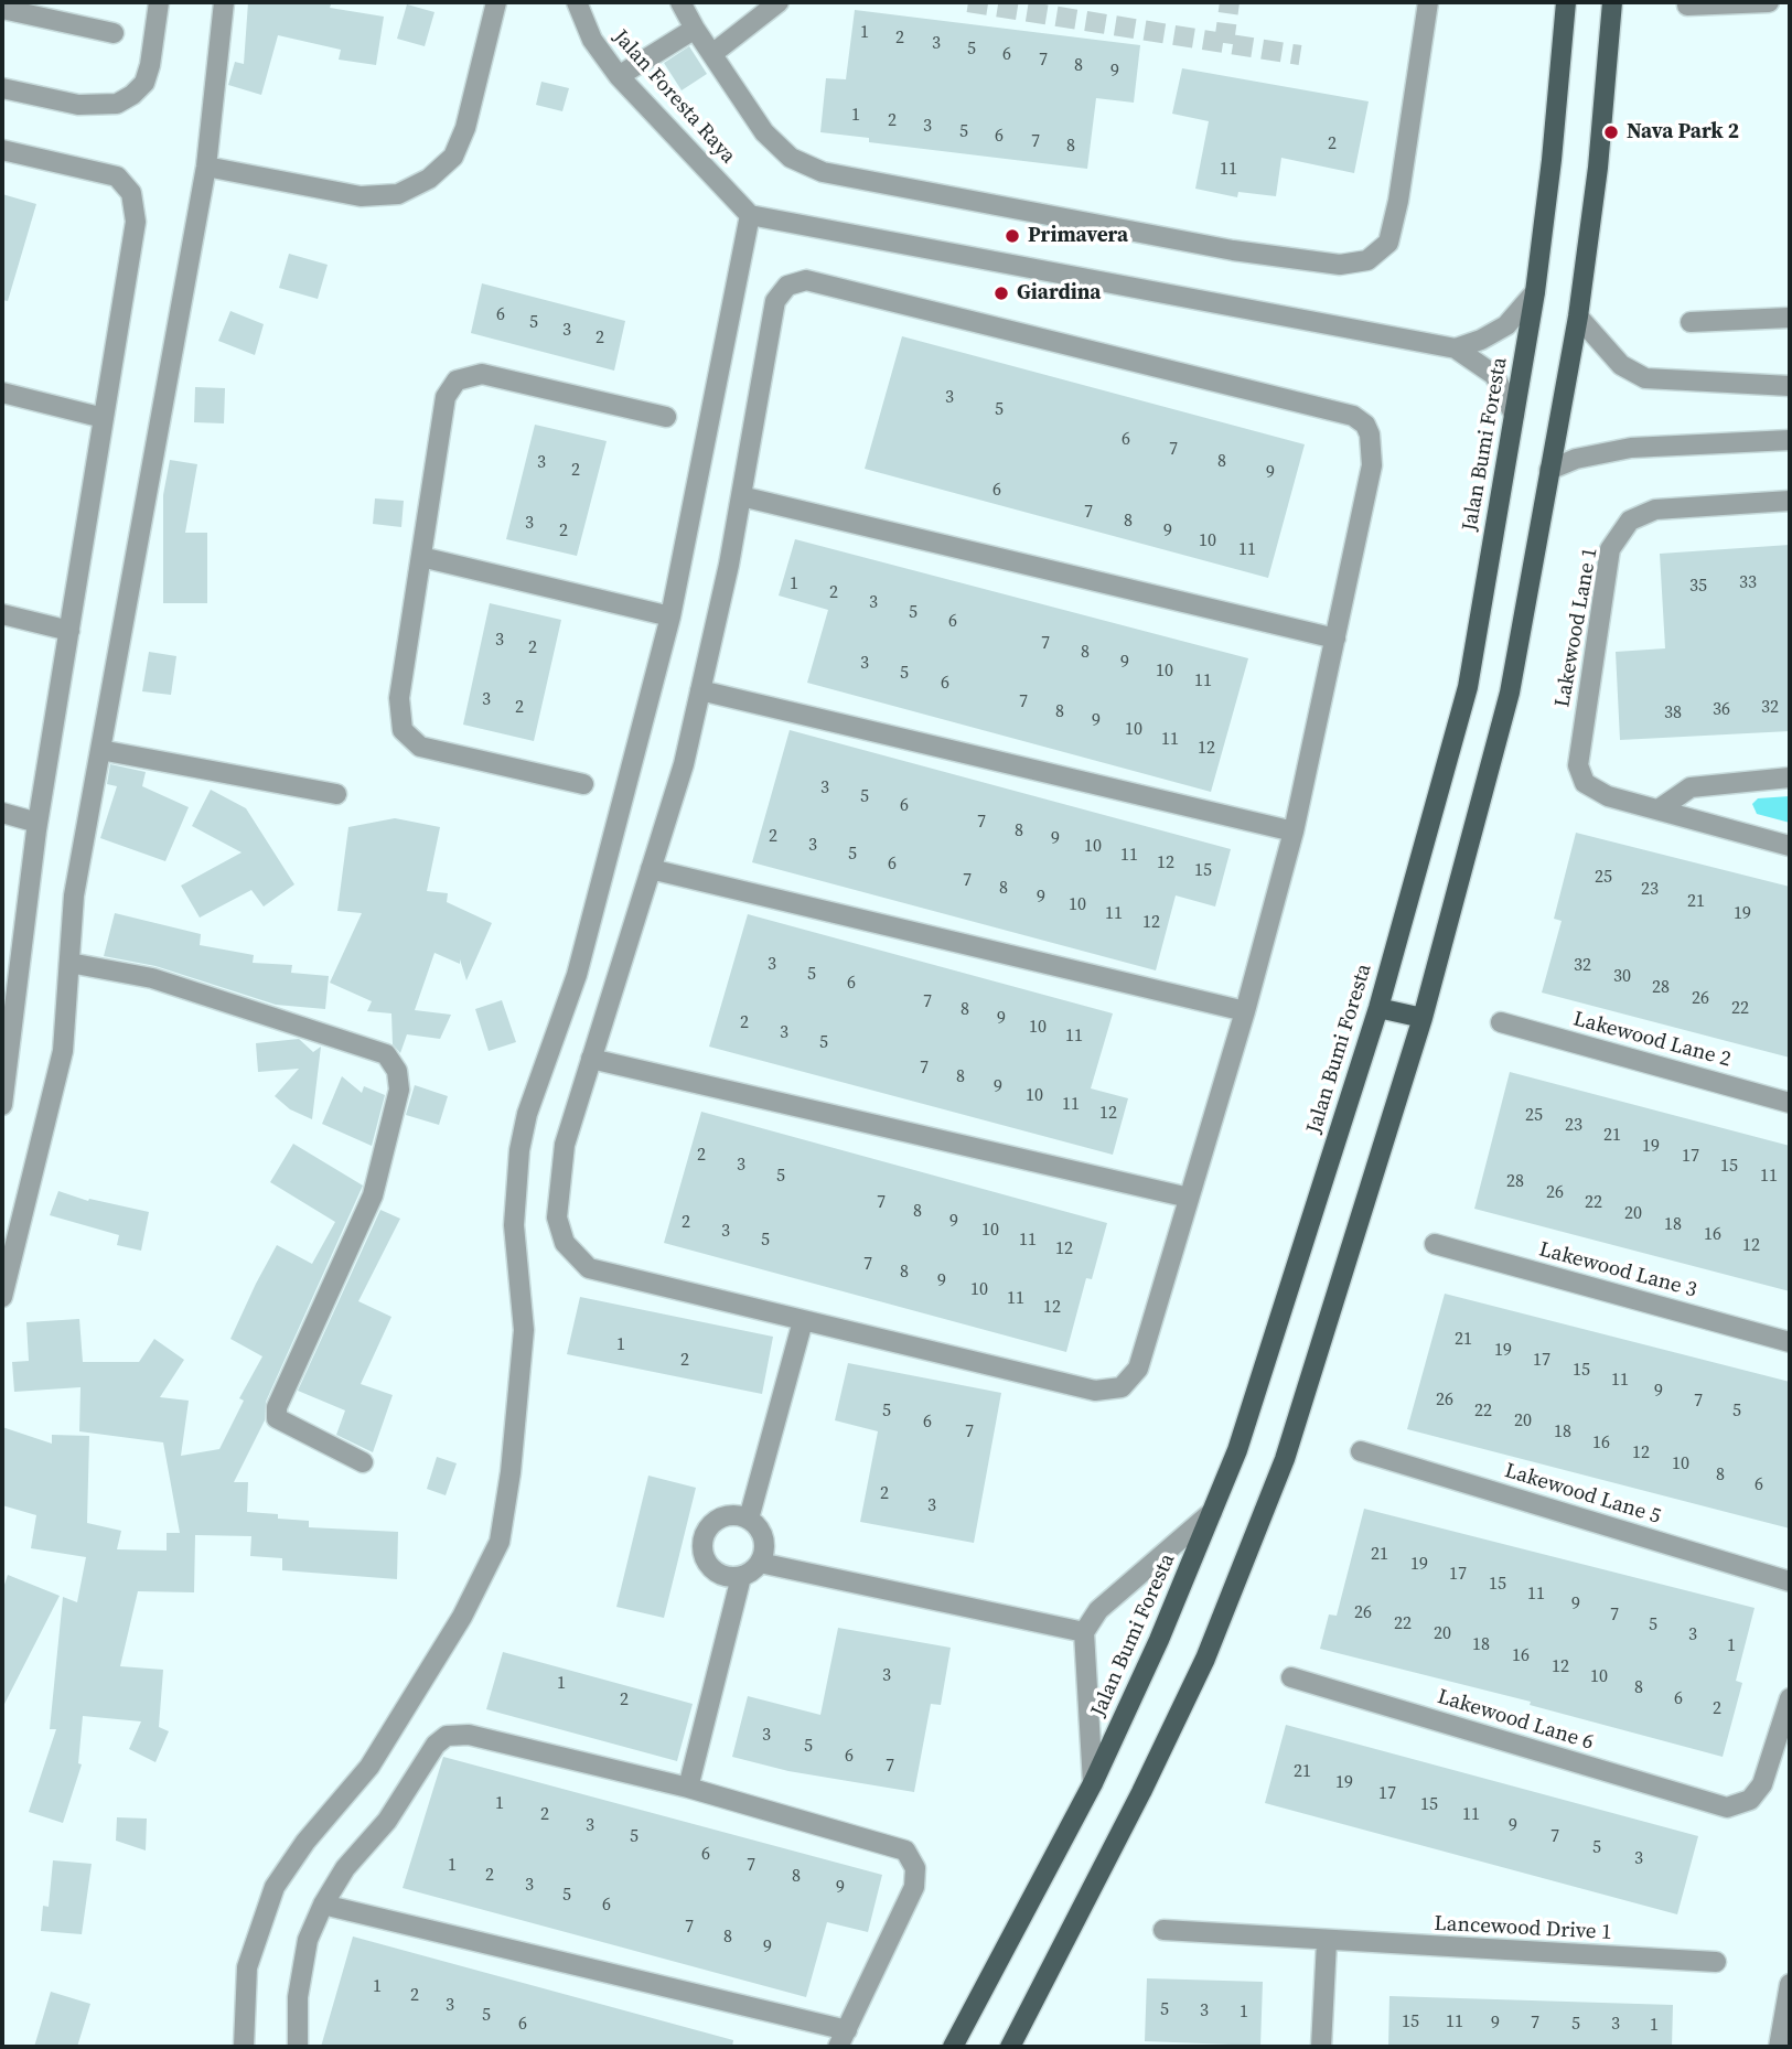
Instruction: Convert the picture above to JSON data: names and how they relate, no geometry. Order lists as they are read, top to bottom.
{
  "streets": {
    "main road": ["Jalan Bumi Foresta"],
    "street": [
      "Jalan Foresta Raya",
      "Lakewood Lane 1",
      "Lakewood Lane 2",
      "Lakewood Lane 3",
      "Lakewood Lane 5",
      "Lakewood Lane 6",
      "Lancewood Drive 1"
    ]
  },
  "places": ["Nava Park 2", "Primavera", "Giardina"],
  "house_numbers": [
    "1",
    "2",
    "3",
    "5",
    "6",
    "7",
    "8",
    "9",
    "1",
    "2",
    "3",
    "5",
    "6",
    "7",
    "2",
    "8",
    "11",
    "6",
    "5",
    "3",
    "2",
    "3",
    "5",
    "6",
    "7",
    "8",
    "3",
    "2",
    "9",
    "6",
    "7",
    "8",
    "3",
    "2",
    "9",
    "10",
    "11",
    "33",
    "1",
    "35",
    "2",
    "3",
    "5",
    "6",
    "3",
    "7",
    "2",
    "8",
    "9",
    "3",
    "10",
    "5",
    "11",
    "6",
    "3",
    "7",
    "2",
    "32",
    "36",
    "8",
    "38",
    "9",
    "10",
    "11",
    "12",
    "3",
    "5",
    "6",
    "7",
    "8",
    "2",
    "9",
    "3",
    "10",
    "5",
    "11",
    "12",
    "6",
    "15",
    "25",
    "7",
    "8",
    "23",
    "9",
    "21",
    "10",
    "11",
    "19",
    "12",
    "3",
    "32",
    "5",
    "30",
    "6",
    "28",
    "26",
    "7",
    "22",
    "8",
    "9",
    "2",
    "10",
    "3",
    "11",
    "5",
    "7",
    "8",
    "9",
    "10",
    "11",
    "12",
    "25",
    "23",
    "21",
    "19",
    "2",
    "17",
    "3",
    "15",
    "5",
    "11",
    "28",
    "26",
    "7",
    "22",
    "8",
    "20",
    "9",
    "2",
    "18",
    "10",
    "3",
    "16",
    "5",
    "11",
    "12",
    "12",
    "7",
    "8",
    "9",
    "10",
    "11",
    "12",
    "21",
    "1",
    "19",
    "2",
    "17",
    "15",
    "11",
    "9",
    "26",
    "7",
    "5",
    "22",
    "5",
    "20",
    "6",
    "7",
    "18",
    "16",
    "12",
    "10",
    "8",
    "6",
    "2",
    "3",
    "21",
    "19",
    "17",
    "15",
    "11",
    "9",
    "26",
    "7",
    "22",
    "5",
    "20",
    "3",
    "18",
    "1",
    "16",
    "12",
    "3",
    "10",
    "1",
    "8",
    "6",
    "2",
    "2",
    "3",
    "5",
    "6",
    "7",
    "21",
    "19",
    "17",
    "1",
    "15",
    "2",
    "11",
    "3",
    "9",
    "5",
    "7",
    "5",
    "6",
    "3",
    "1",
    "7",
    "2",
    "8",
    "3",
    "9",
    "5",
    "6",
    "7",
    "8",
    "9",
    "1",
    "2",
    "3",
    "5",
    "3",
    "1",
    "5",
    "15",
    "11",
    "9",
    "7",
    "6",
    "5",
    "3",
    "1"
  ]
}
